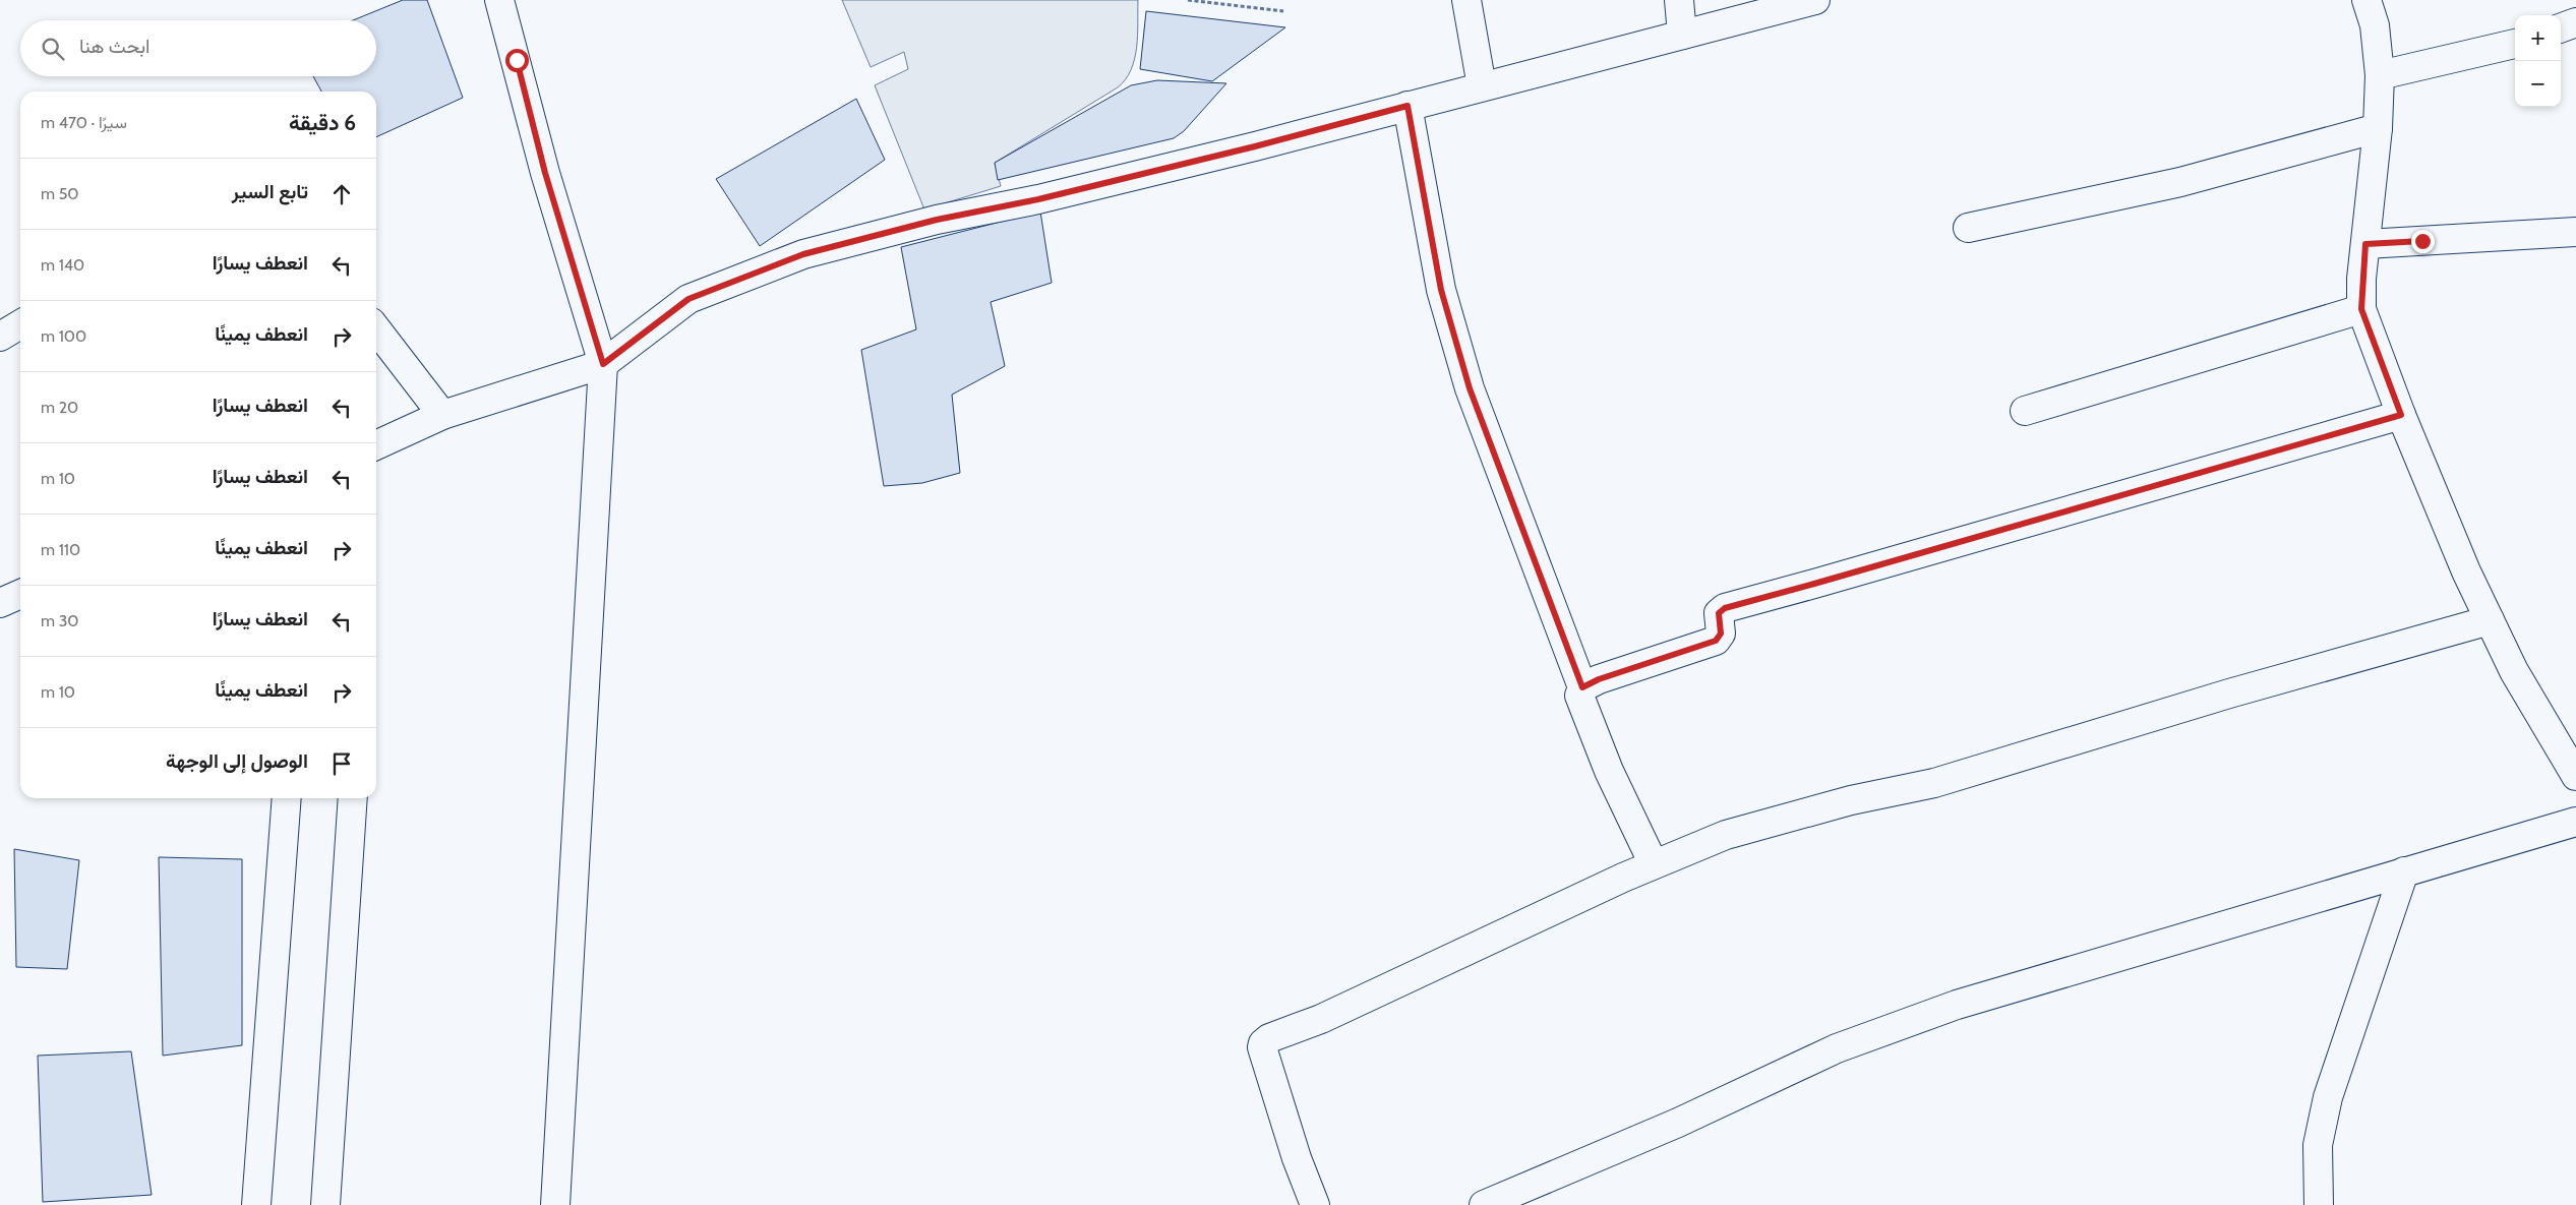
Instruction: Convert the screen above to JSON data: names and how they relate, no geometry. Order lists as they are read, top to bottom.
{
  "page": {
    "map_buttons": ["+", "−"],
    "search": "ابحث هنا",
    "heading": ["6 دقيقة", "سيرًا · 470 m"],
    "list": [
      ["تابع السير", "50 m"],
      ["انعطف يسارًا", "140 m"],
      ["انعطف يمينًا", "100 m"],
      ["انعطف يسارًا", "20 m"],
      ["انعطف يسارًا", "10 m"],
      ["انعطف يمينًا", "110 m"],
      ["انعطف يسارًا", "30 m"],
      ["انعطف يمينًا", "10 m"],
      "الوصول إلى الوجهة"
    ]
  }
}
